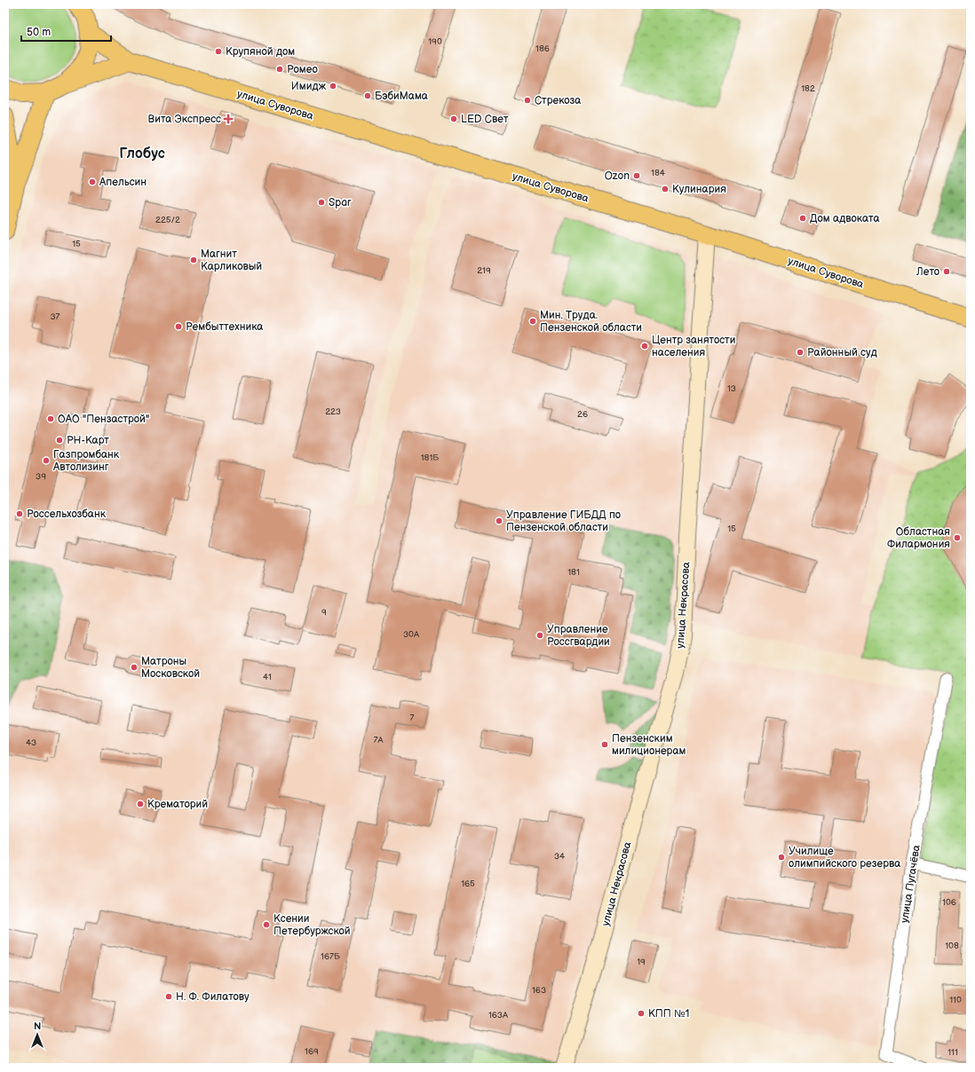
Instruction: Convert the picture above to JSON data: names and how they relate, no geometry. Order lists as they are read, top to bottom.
{
  "streets": {
    "main road": ["улица Суворова", "улица Некрасова"],
    "street": ["улица Пугачёва"]
  },
  "crossings": [
    ["улица Суворова", "улица Некрасова"]
  ],
  "districts": ["Глобус"],
  "places": {
    "other": [
      "Крупяной дом",
      "Ромео",
      "Имидж",
      "БэбиМама",
      "Стрекоза",
      "LED Свет",
      "Ozon",
      "Апельсин",
      "Кулинария",
      "Spar",
      "Дом адвоката",
      "Магнит Карликовый",
      "Лето",
      "Мин. Труда. Пензенской области",
      "Рембыттехника",
      "Центр занятости населения",
      "Районный суд",
      "ОАО \"Пензастрой\"",
      "РН-Карт",
      "Газпромбанк Автолизинг",
      "Россельхозбанк",
      "Управление ГИБДД по Пензенской области",
      "Областная Филармония",
      "Управление Россгвардии",
      "Матроны Московской",
      "Пензенским милиционерам",
      "Крематорий",
      "Училище олимпийского резерва",
      "Ксении Петербуржской",
      "Н. Ф. Филатову",
      "КПП №1"
    ],
    "health": ["Вита Экспресс"]
  },
  "house_numbers": [
    "190",
    "186",
    "182",
    "184",
    "225/2",
    "15",
    "219",
    "37",
    "13",
    "223",
    "26",
    "181Б",
    "39",
    "15",
    "181",
    "9",
    "30А",
    "41",
    "7",
    "7А",
    "43",
    "34",
    "165",
    "106",
    "108",
    "167Б",
    "19",
    "163",
    "110",
    "163А",
    "169",
    "111"
  ],
  "scale_bar": "50 m",
  "north": "top"
}
